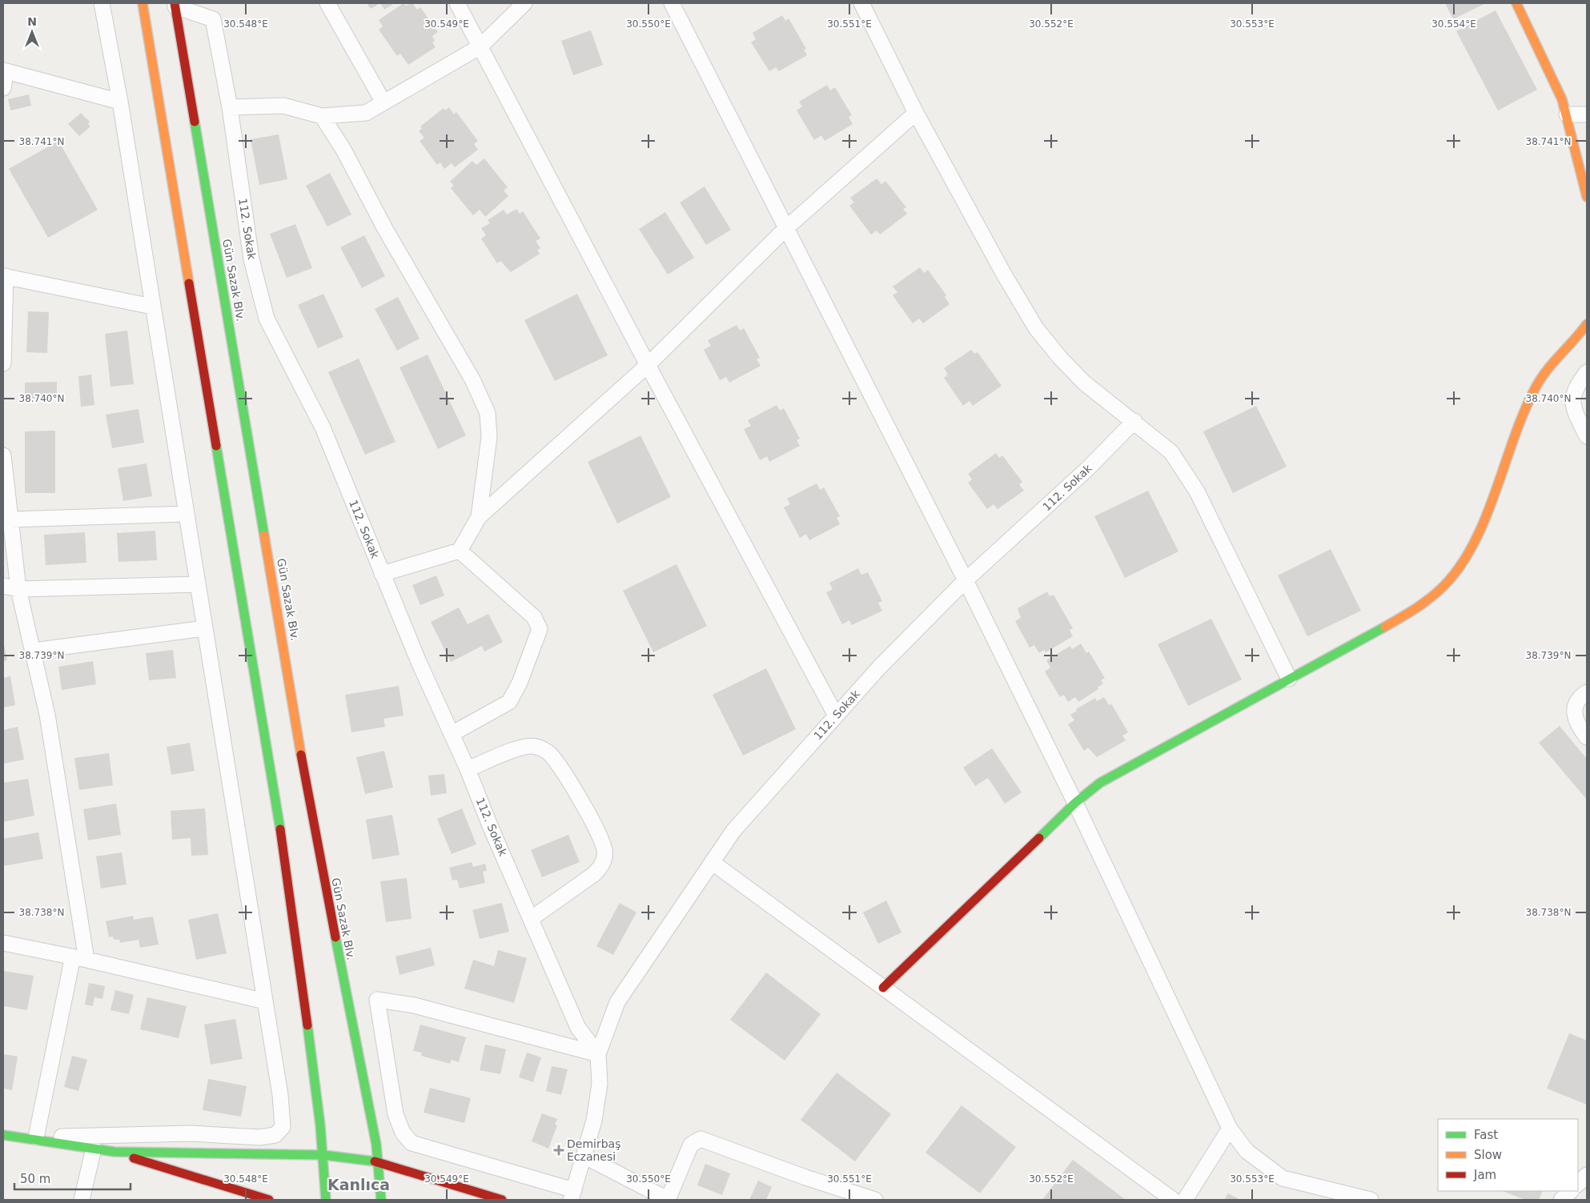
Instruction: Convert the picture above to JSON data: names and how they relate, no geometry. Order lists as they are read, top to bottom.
{
  "streets": {
    "main road": ["Gün Sazak Blv."],
    "street": ["112. Sokak"]
  },
  "crossings": [
    ["112. Sokak", "Gün Sazak Blv."]
  ],
  "districts": ["Kanlıca"],
  "places": {
    "health": ["Demirbaş Eczanesi"]
  },
  "legend": ["Fast", "Slow", "Jam"],
  "scale_bar": "50 m",
  "north": "top",
  "coordinates": [
    "30.548°E",
    "30.549°E",
    "30.550°E",
    "30.551°E",
    "30.552°E",
    "30.553°E",
    "30.554°E",
    "38.741°N",
    "38.740°N",
    "38.739°N",
    "38.738°N"
  ]
}
